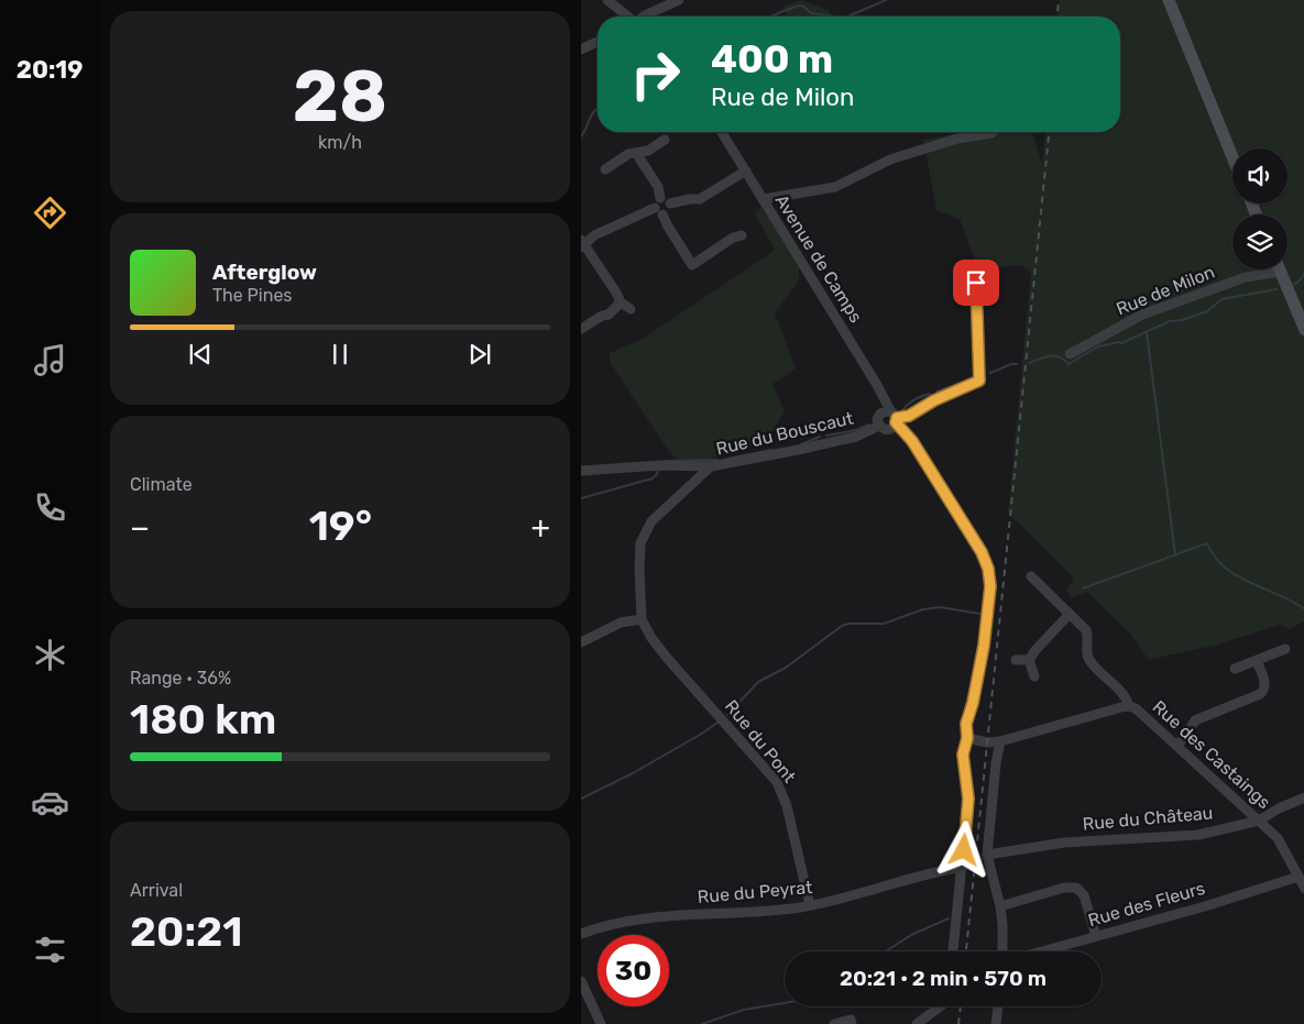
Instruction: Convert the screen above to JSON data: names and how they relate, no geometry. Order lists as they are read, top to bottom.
{
  "streets": {
    "street": [
      "Avenue de Camps",
      "Rue de Milon",
      "Rue du Bouscaut",
      "Rue du Pont",
      "Rue des Castaings",
      "Rue du Château",
      "Rue du Peyrat",
      "Rue des Fleurs"
    ]
  },
  "crossings": [
    ["Avenue de Camps", "Rue du Bouscaut"],
    ["Avenue de Camps", "Rue des Castaings"],
    ["Avenue de Camps", "Rue du Peyrat"],
    ["Rue du Bouscaut", "Rue du Pont"],
    ["Rue du Pont", "Rue du Peyrat"],
    ["Rue des Castaings", "Rue du Château"],
    ["Rue des Castaings", "Rue des Fleurs"]
  ],
  "page": {
    "tabs": "20:19",
    "tile": [
      ["28", "km/h"],
      "Climate",
      ["Range · 36%", "180 km"],
      ["Arrival", "20:21"]
    ],
    "turn": ["400 m", "Rue de Milon"],
    "song": ["Afterglow", "The Pines"],
    "heat": ["−", "19°", "+"],
    "limit": "30",
    "trip": "20:21 · 2 min · 570 m"
  }
}
